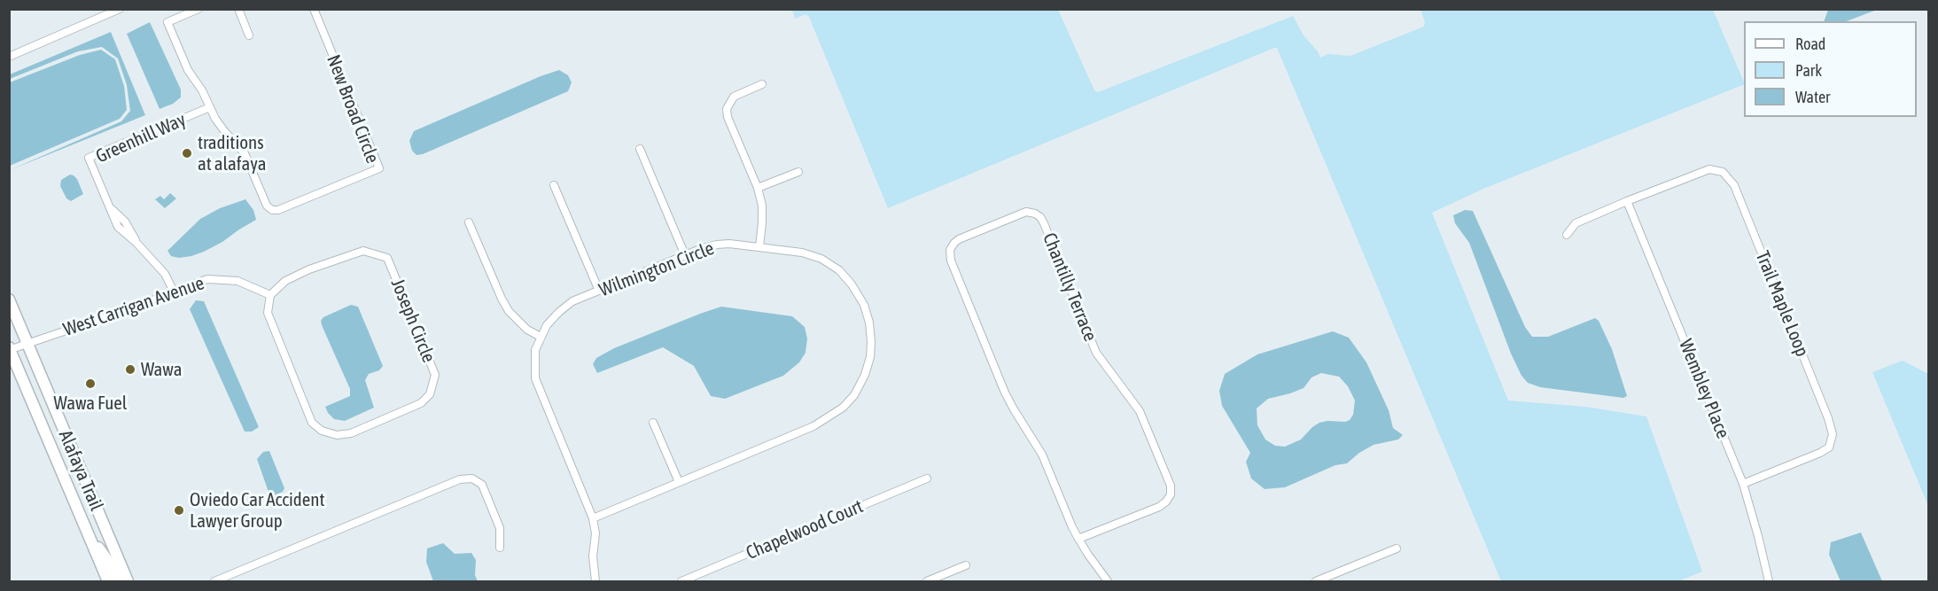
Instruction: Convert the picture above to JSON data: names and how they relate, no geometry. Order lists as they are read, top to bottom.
{
  "streets": {
    "main road": ["Alafaya Trail"],
    "street": [
      "New Broad Circle",
      "Greenhill Way",
      "Wilmington Circle",
      "Chantilly Terrace",
      "Trail Maple Loop",
      "West Carrigan Avenue",
      "Joseph Circle",
      "Wembley Place",
      "Chapelwood Court"
    ]
  },
  "crossings": [
    ["New Broad Circle", "Greenhill Way"],
    ["Greenhill Way", "West Carrigan Avenue"],
    ["Trail Maple Loop", "Wembley Place"],
    ["West Carrigan Avenue", "Joseph Circle"],
    ["West Carrigan Avenue", "Alafaya Trail"]
  ],
  "places": [
    "traditions at alafaya",
    "Wawa",
    "Wawa Fuel",
    "Oviedo Car Accident Lawyer Group"
  ],
  "legend": ["Road", "Park", "Water"]
}
